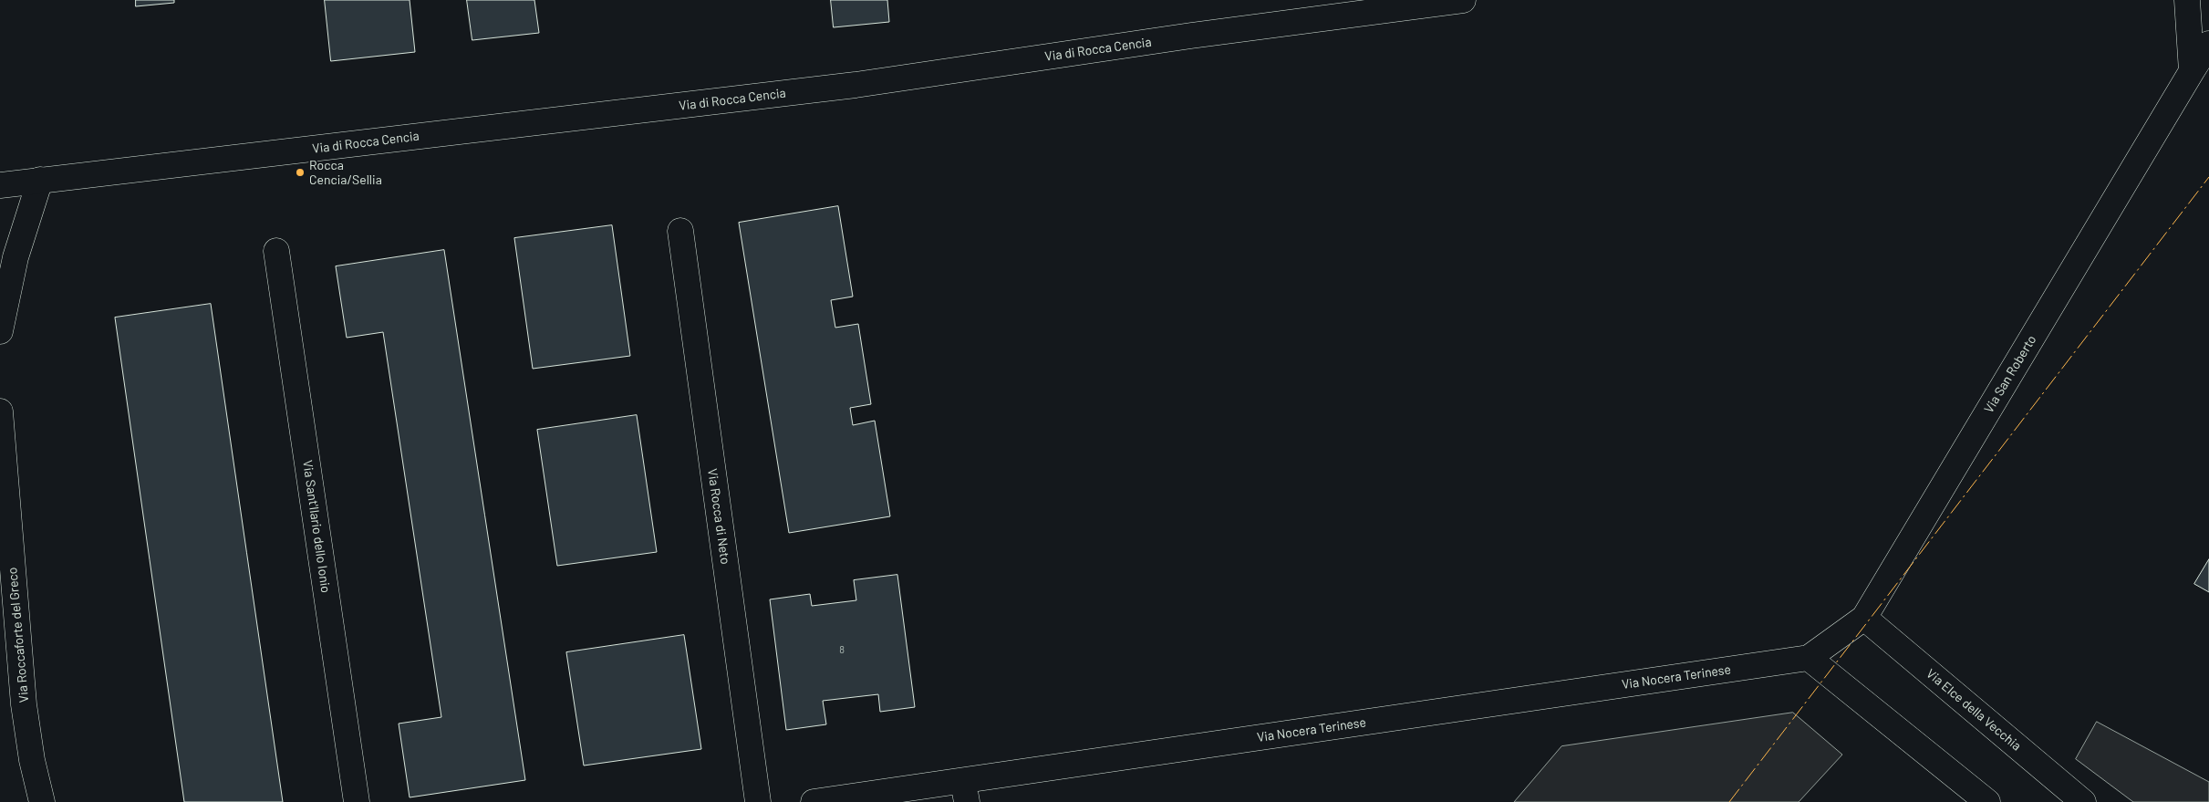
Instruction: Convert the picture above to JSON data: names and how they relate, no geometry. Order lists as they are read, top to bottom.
{
  "streets": {
    "street": [
      "Via di Rocca Cencia",
      "Via San Roberto",
      "Via Rocca di Neto",
      "Via Sant'Ilario dello Ionio",
      "Via Roccaforte del Greco",
      "Via Nocera Terinese",
      "Via Elce della Vecchia"
    ]
  },
  "crossings": [
    ["Via San Roberto", "Via Nocera Terinese"],
    ["Via San Roberto", "Via Elce della Vecchia"]
  ],
  "places": ["Rocca Cencia/Sellia"],
  "house_numbers": ["8"]
}
